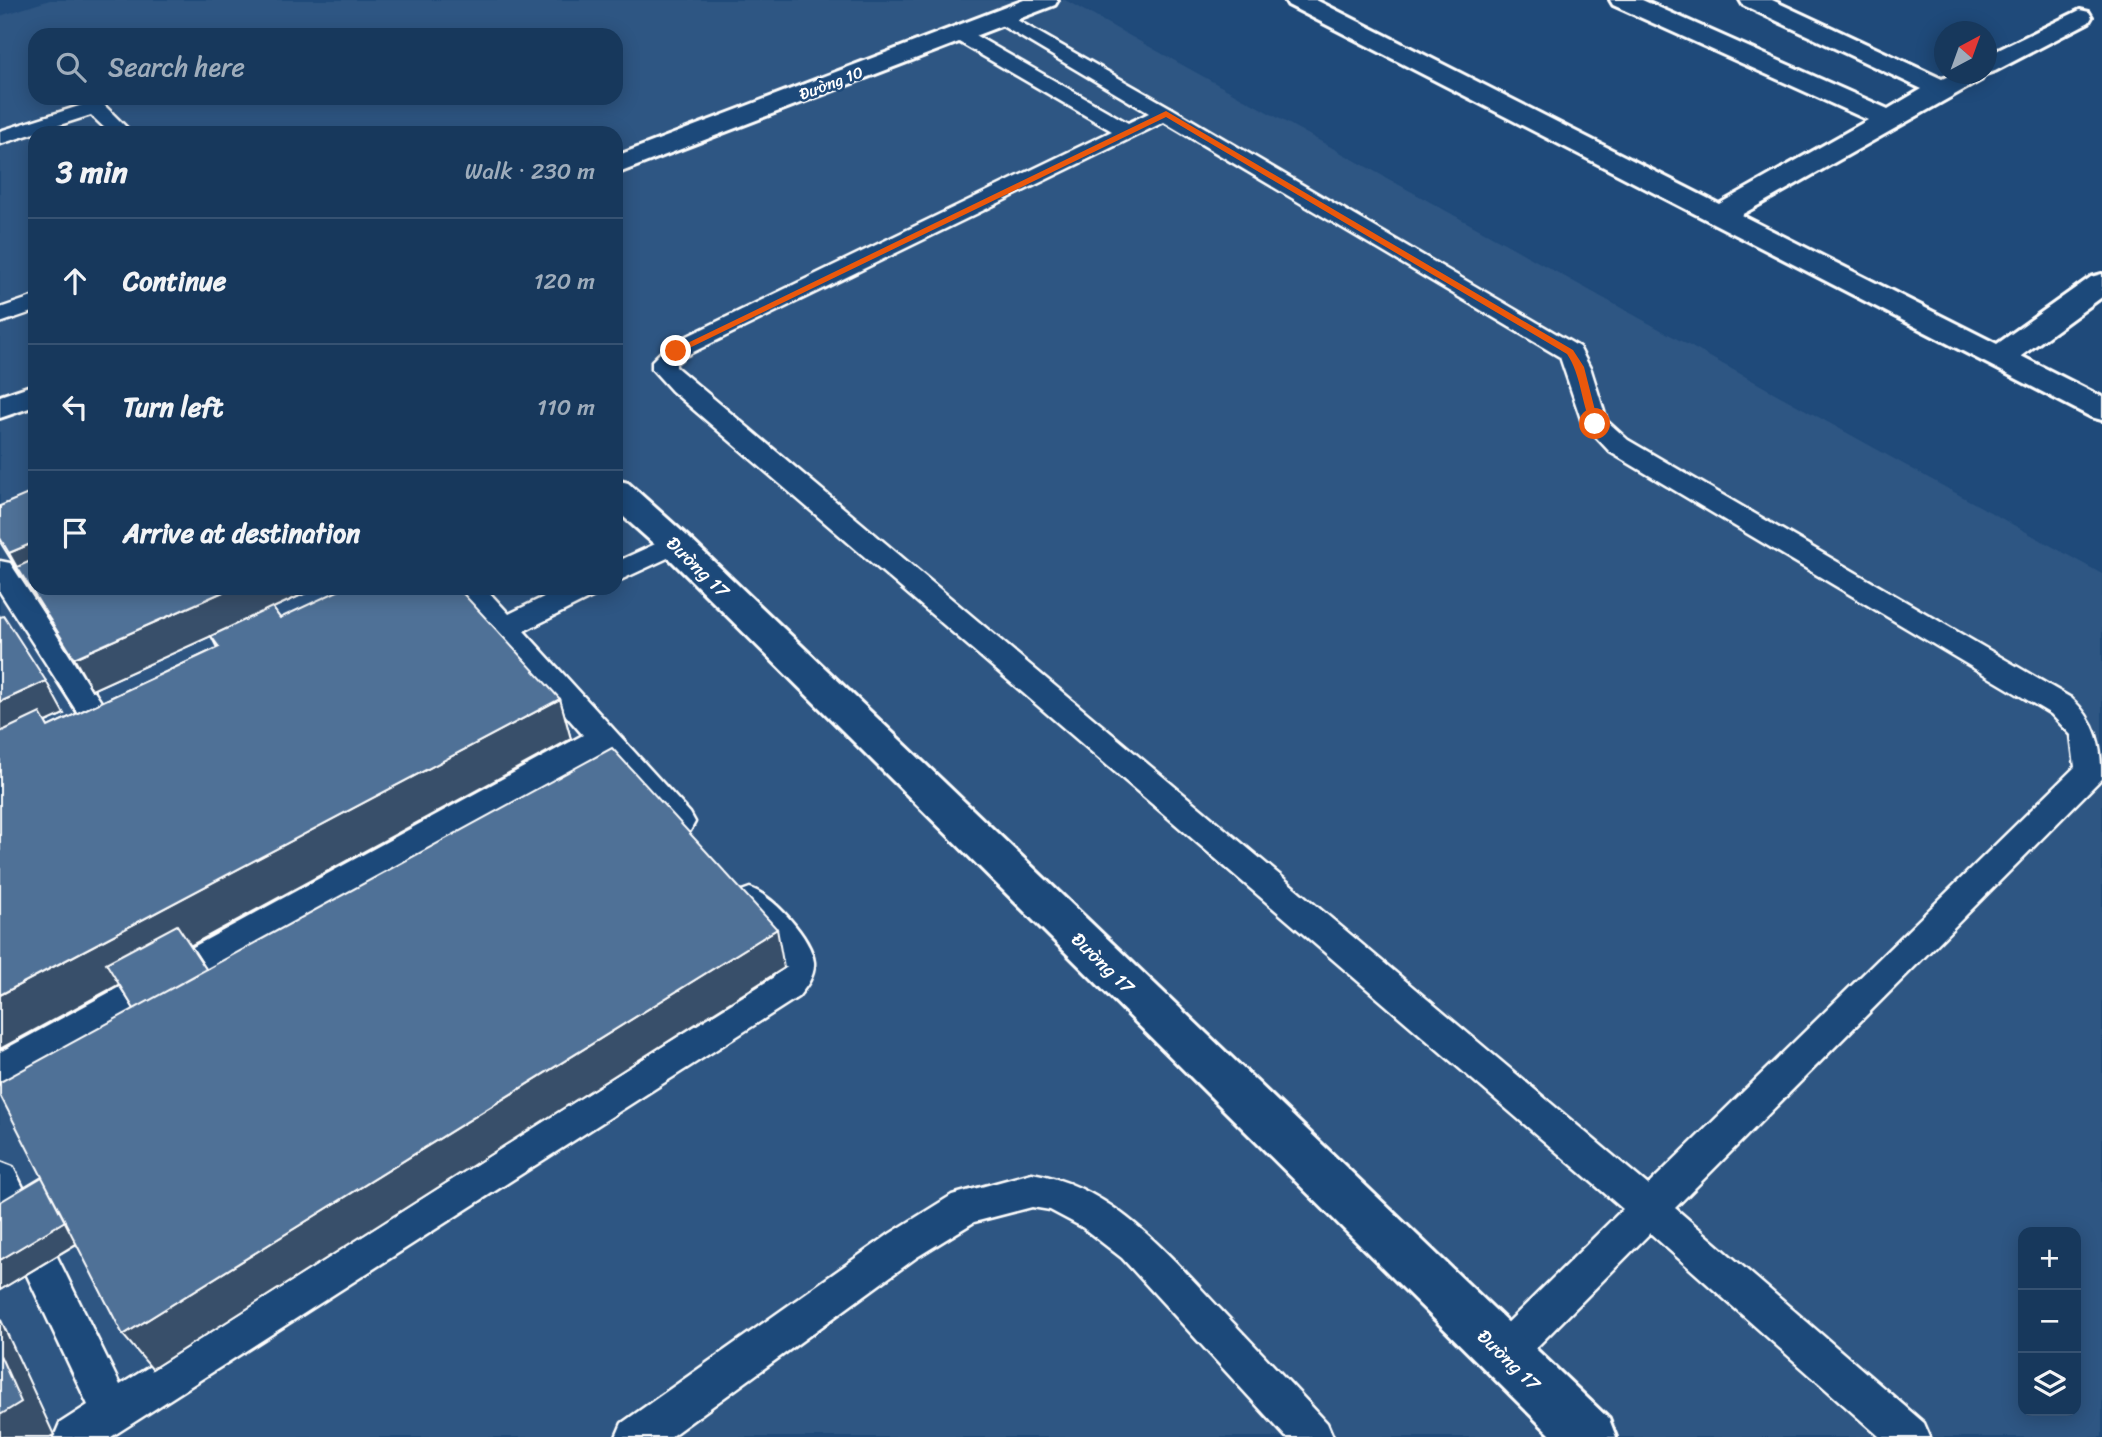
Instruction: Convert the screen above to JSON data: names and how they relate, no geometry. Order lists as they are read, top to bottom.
{
  "streets": {
    "street": ["Đường 10", "Đường 17"]
  },
  "north": "top right",
  "page": {
    "search": "Search here",
    "heading": ["3 min", "Walk · 230 m"],
    "list": [
      ["Continue", "120 m"],
      ["Turn left", "110 m"],
      "Arrive at destination"
    ],
    "map_buttons": ["+", "−"]
  }
}
